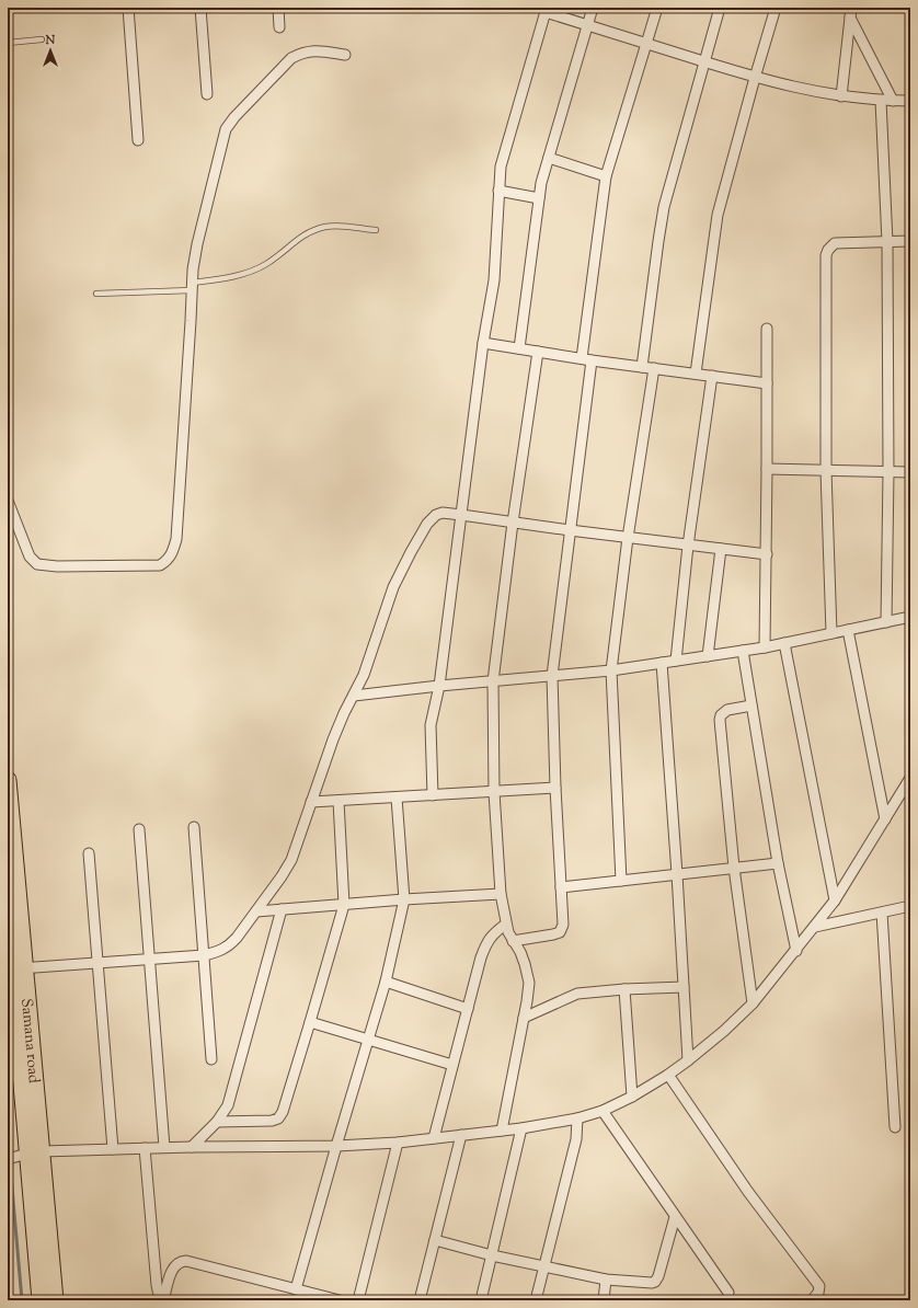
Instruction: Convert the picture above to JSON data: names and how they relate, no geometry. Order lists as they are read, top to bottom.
{
  "streets": {
    "main road": ["Samana road"]
  },
  "north": "top"
}
